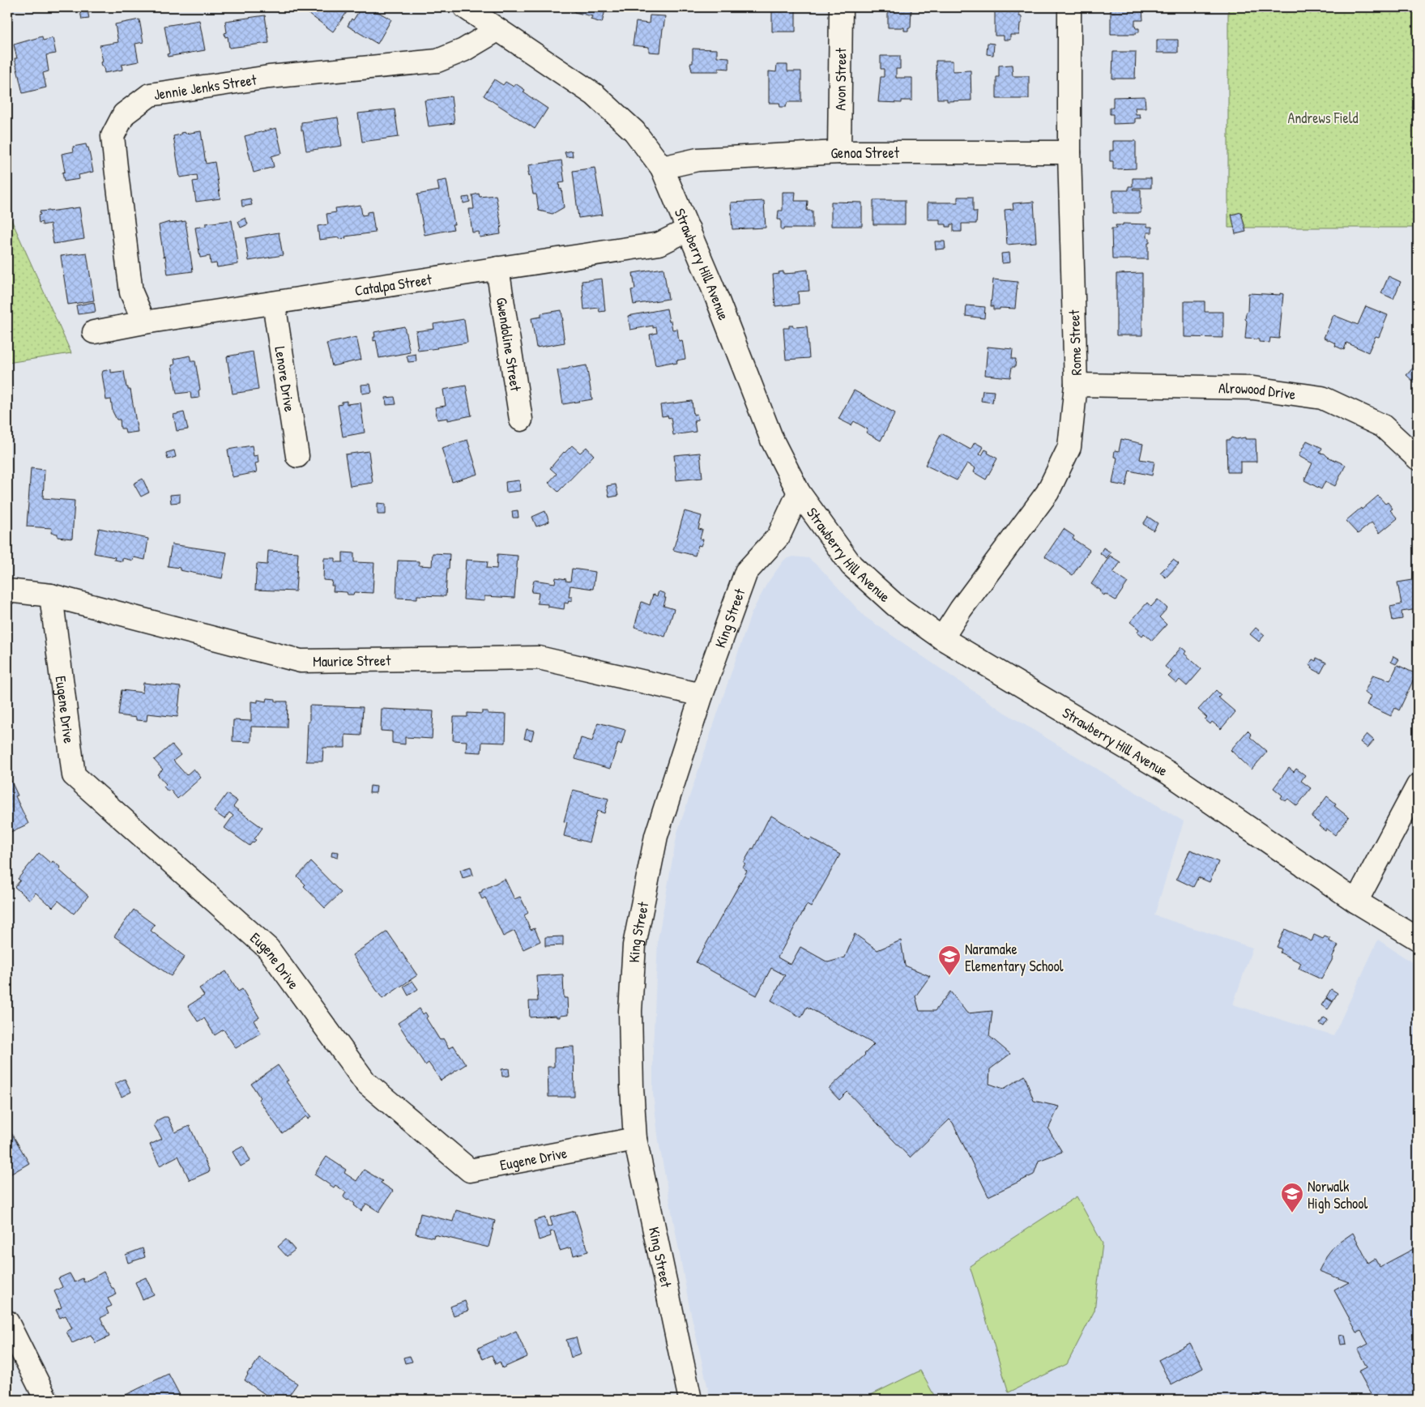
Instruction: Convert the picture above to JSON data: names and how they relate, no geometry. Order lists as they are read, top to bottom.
{
  "streets": {
    "street": [
      "Avon Street",
      "Jennie Jenks Street",
      "Genoa Street",
      "Strawberry Hill Avenue",
      "Catalpa Street",
      "Rome Street",
      "Gwendoline Street",
      "Lenore Drive",
      "Alrowood Drive",
      "King Street",
      "Maurice Street",
      "Eugene Drive"
    ]
  },
  "crossings": [
    ["Avon Street", "Genoa Street"],
    ["Jennie Jenks Street", "Strawberry Hill Avenue"],
    ["Jennie Jenks Street", "Catalpa Street"],
    ["Genoa Street", "Strawberry Hill Avenue"],
    ["Genoa Street", "Rome Street"],
    ["Strawberry Hill Avenue", "Catalpa Street"],
    ["Strawberry Hill Avenue", "Rome Street"],
    ["Strawberry Hill Avenue", "King Street"],
    ["Catalpa Street", "Gwendoline Street"],
    ["Catalpa Street", "Lenore Drive"],
    ["Rome Street", "Alrowood Drive"],
    ["King Street", "Maurice Street"],
    ["King Street", "Eugene Drive"],
    ["Maurice Street", "Eugene Drive"]
  ],
  "parks": ["Andrews Field"],
  "places": {
    "school or university": ["Naramake Elementary School", "Norwalk High School"]
  }
}
